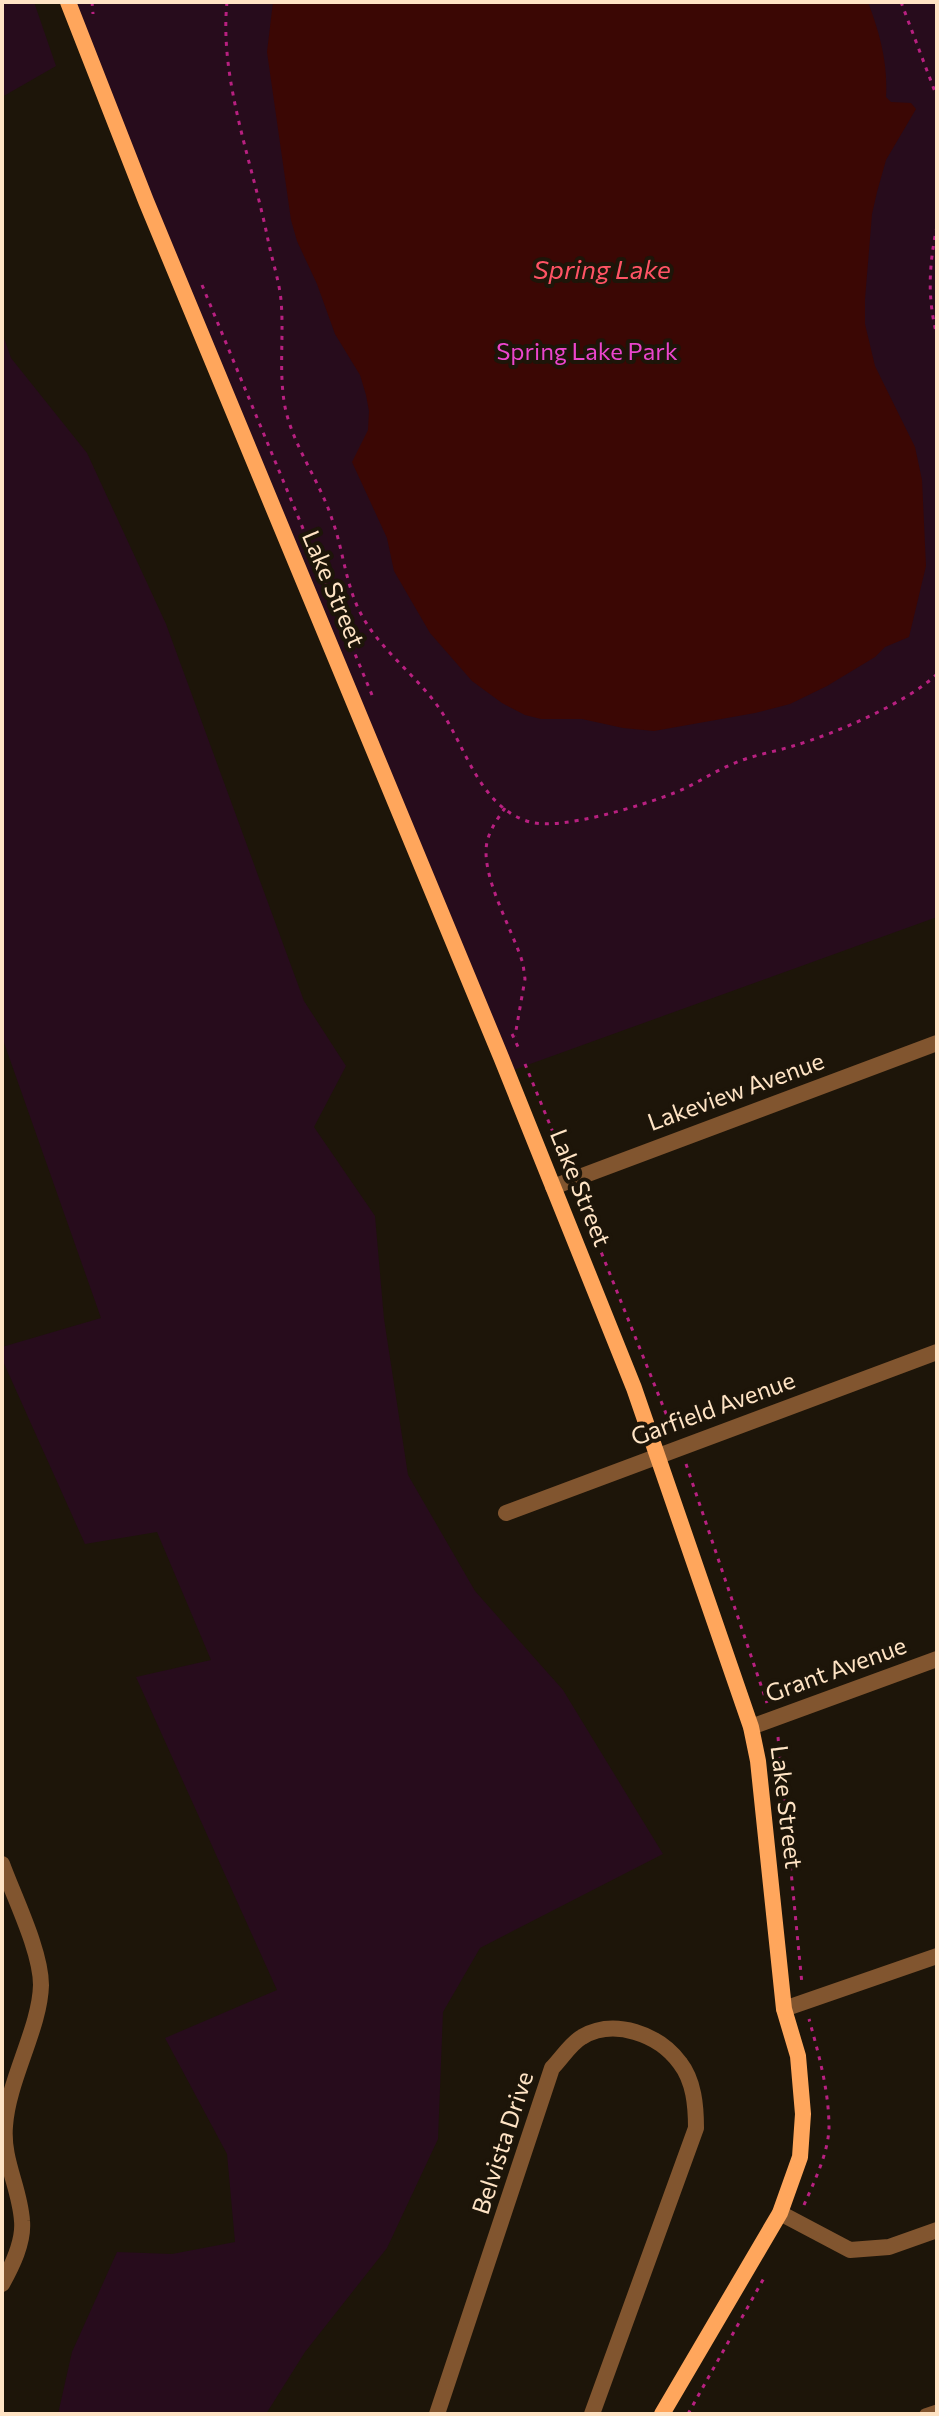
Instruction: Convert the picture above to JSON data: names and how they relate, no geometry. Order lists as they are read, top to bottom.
{
  "streets": {
    "street": [
      "Lake Street",
      "Lakeview Avenue",
      "Garfield Avenue",
      "Grant Avenue",
      "Belvista Drive"
    ]
  },
  "crossings": [
    ["Lake Street", "Lakeview Avenue"],
    ["Lake Street", "Garfield Avenue"],
    ["Lake Street", "Grant Avenue"]
  ],
  "water": ["Spring Lake"],
  "parks": ["Spring Lake Park"]
}
